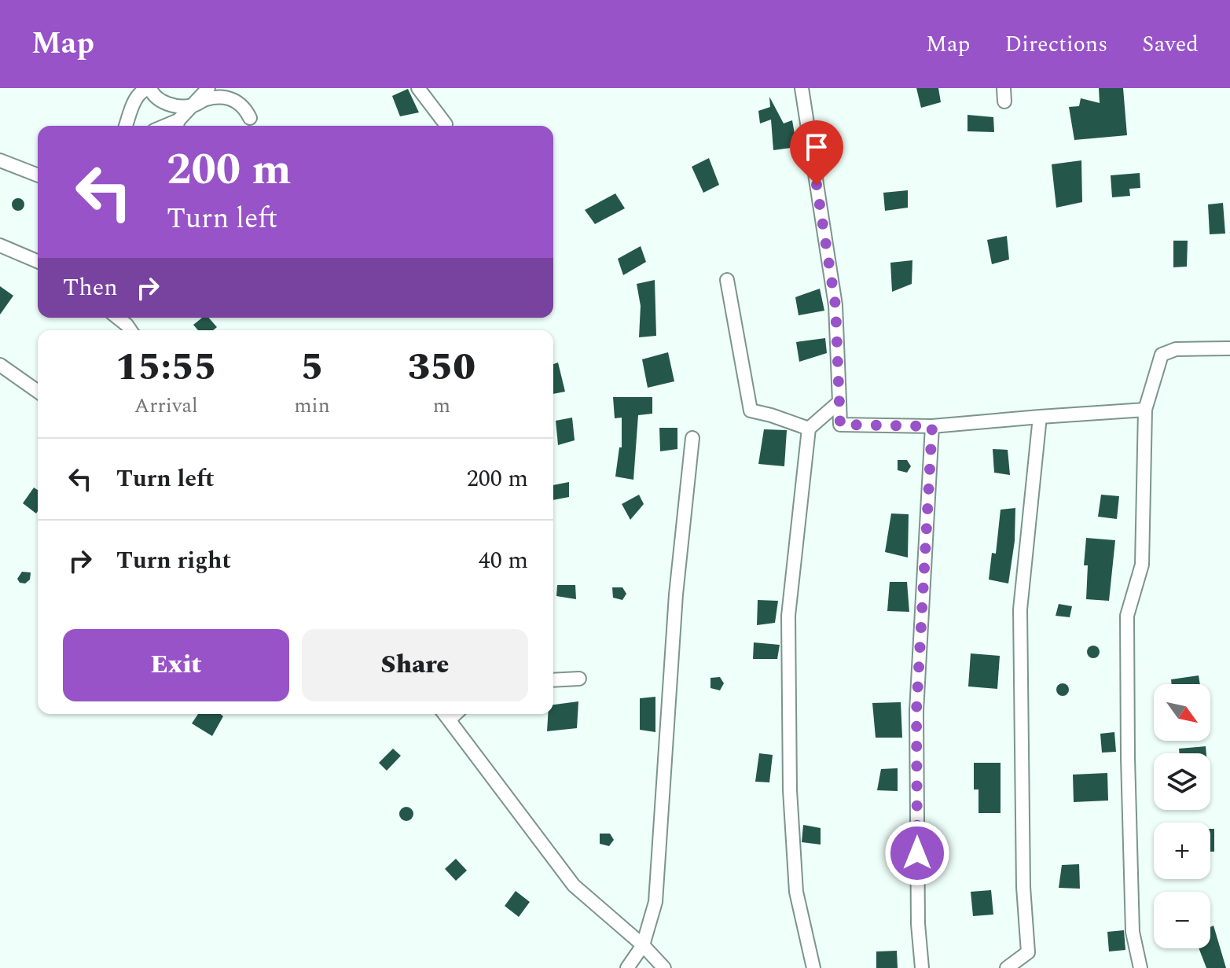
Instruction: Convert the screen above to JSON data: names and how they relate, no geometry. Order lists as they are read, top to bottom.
{
  "north": "bottom right",
  "page": {
    "header": "Map",
    "nav": ["Map", "Directions", "Saved"],
    "turn": ["200 m", "Turn left"],
    "then": "Then",
    "eta": [
      "15:55",
      "Arrival",
      "5",
      "min",
      "350",
      "m"
    ],
    "list": [
      {
        "name": "Turn left",
        "value": "200 m"
      },
      {
        "name": "Turn right",
        "value": "40 m"
      }
    ],
    "buttons": ["Exit", "Share"],
    "map_buttons": ["+", "−"]
  }
}
